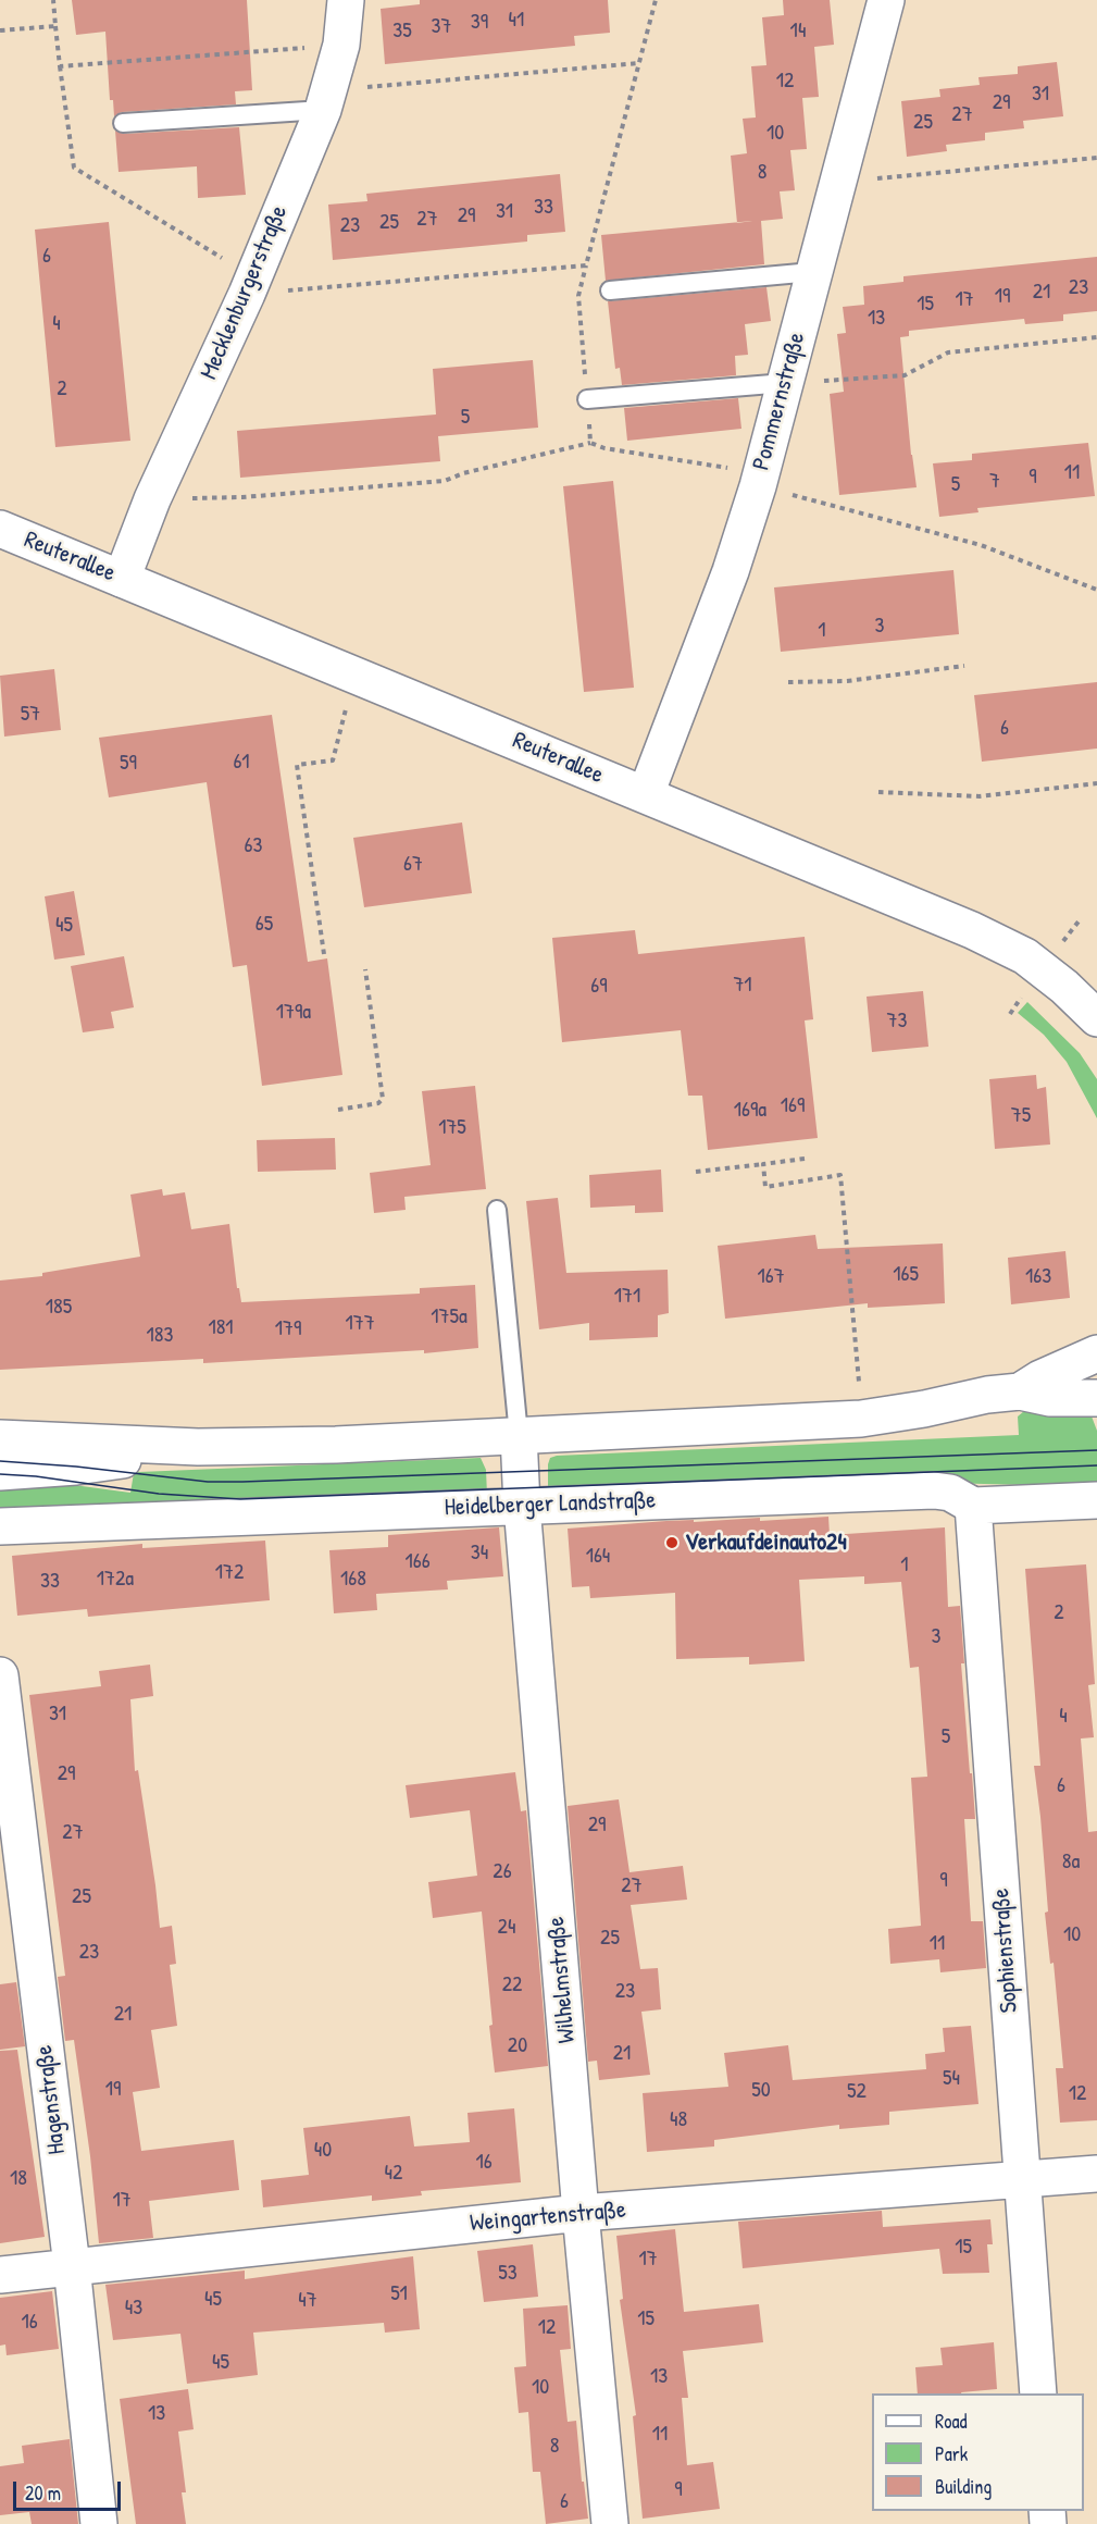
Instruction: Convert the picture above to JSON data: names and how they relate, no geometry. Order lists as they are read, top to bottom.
{
  "streets": {
    "street": [
      "Mecklenburgerstraße",
      "Pommernstraße",
      "Reuterallee",
      "Heidelberger Landstraße",
      "Sophienstraße",
      "Wilhelmstraße",
      "Hagenstraße",
      "Weingartenstraße"
    ]
  },
  "crossings": [
    ["Mecklenburgerstraße", "Reuterallee"],
    ["Pommernstraße", "Reuterallee"],
    ["Heidelberger Landstraße", "Sophienstraße"],
    ["Heidelberger Landstraße", "Wilhelmstraße"],
    ["Sophienstraße", "Weingartenstraße"],
    ["Wilhelmstraße", "Weingartenstraße"],
    ["Hagenstraße", "Weingartenstraße"]
  ],
  "places": ["Verkaufdeinauto24"],
  "house_numbers": [
    "41",
    "39",
    "37",
    "35",
    "14",
    "12",
    "31",
    "29",
    "27",
    "25",
    "10",
    "8",
    "33",
    "31",
    "29",
    "27",
    "25",
    "23",
    "6",
    "23",
    "21",
    "19",
    "17",
    "15",
    "13",
    "4",
    "2",
    "5",
    "11",
    "9",
    "7",
    "5",
    "3",
    "1",
    "57",
    "6",
    "61",
    "59",
    "63",
    "67",
    "65",
    "45",
    "71",
    "69",
    "179a",
    "73",
    "169",
    "169a",
    "75",
    "175",
    "165",
    "167",
    "163",
    "171",
    "185",
    "175a",
    "177",
    "181",
    "179",
    "183",
    "34",
    "164",
    "166",
    "1",
    "172",
    "172a",
    "168",
    "33",
    "2",
    "3",
    "31",
    "4",
    "5",
    "29",
    "6",
    "29",
    "27",
    "8a",
    "26",
    "9",
    "27",
    "25",
    "24",
    "10",
    "25",
    "11",
    "23",
    "22",
    "23",
    "21",
    "20",
    "21",
    "54",
    "19",
    "50",
    "52",
    "12",
    "48",
    "40",
    "16",
    "42",
    "18",
    "17",
    "15",
    "17",
    "53",
    "51",
    "45",
    "47",
    "43",
    "15",
    "16",
    "12",
    "45",
    "13",
    "10",
    "13",
    "11",
    "8",
    "9",
    "6"
  ],
  "legend": ["Road", "Park", "Building"],
  "scale_bar": "20 m"
}
